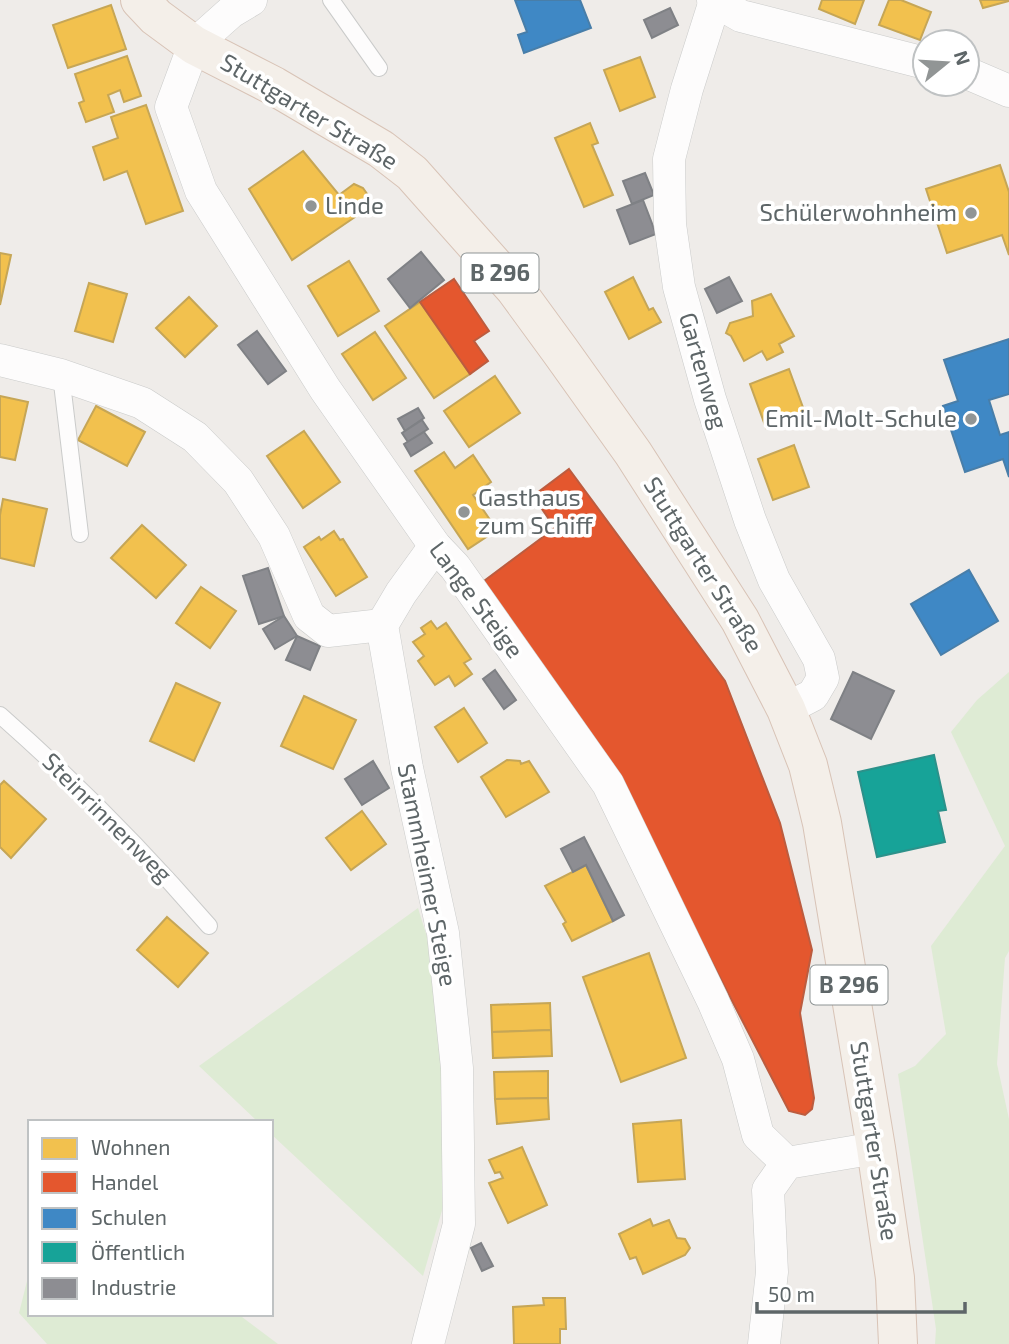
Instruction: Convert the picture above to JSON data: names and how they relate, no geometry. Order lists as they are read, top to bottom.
{
  "streets": {
    "main road": ["Stuttgarter Straße", "B 296"],
    "street": ["Gartenweg", "Lange Steige", "Stammheimer Steige"],
    "lane": ["Steinrinnenweg"]
  },
  "crossings": [
    ["Stuttgarter Straße", "Gartenweg"],
    ["Stuttgarter Straße", "Lange Steige"]
  ],
  "places": [
    "Linde",
    "Schülerwohnheim",
    "Emil-Molt-Schule",
    "Gasthaus zum Schiff"
  ],
  "legend": [
    "Wohnen",
    "Handel",
    "Schulen",
    "Öffentlich",
    "Industrie"
  ],
  "scale_bar": "50 m",
  "north": "right"
}
